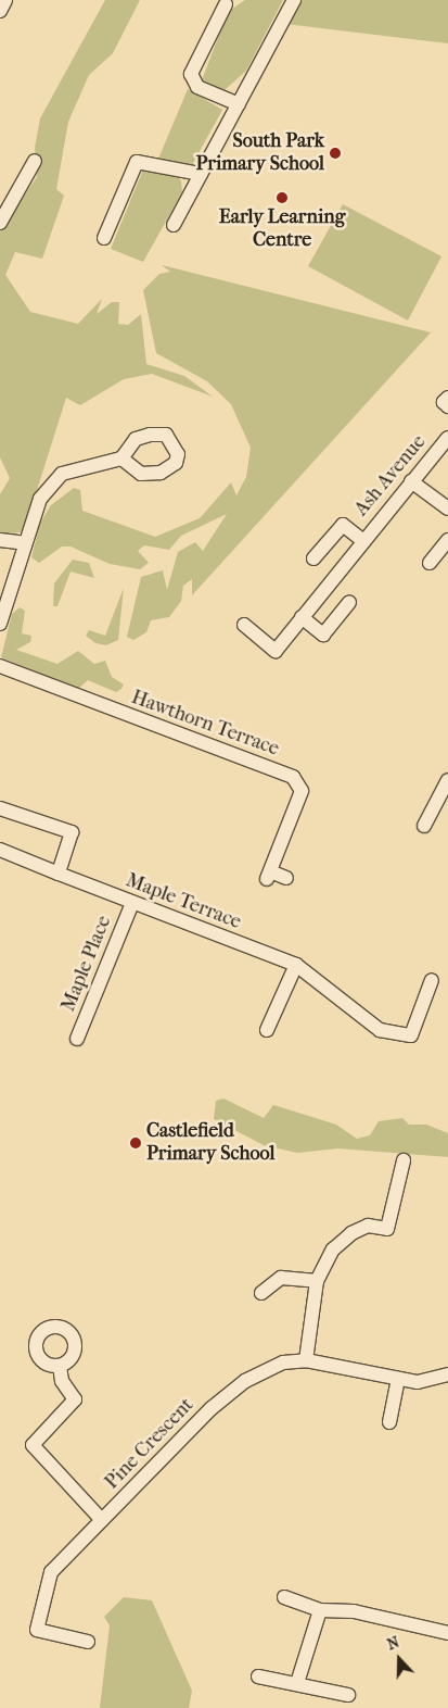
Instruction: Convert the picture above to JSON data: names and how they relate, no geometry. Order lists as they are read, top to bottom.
{
  "streets": {
    "street": [
      "Ash Avenue",
      "Hawthorn Terrace",
      "Maple Terrace",
      "Maple Place",
      "Pine Crescent"
    ]
  },
  "crossings": [
    ["Maple Terrace", "Maple Place"]
  ],
  "places": ["South Park Primary School", "Early Learning Centre", "Castlefield Primary School"],
  "north": "top"
}
